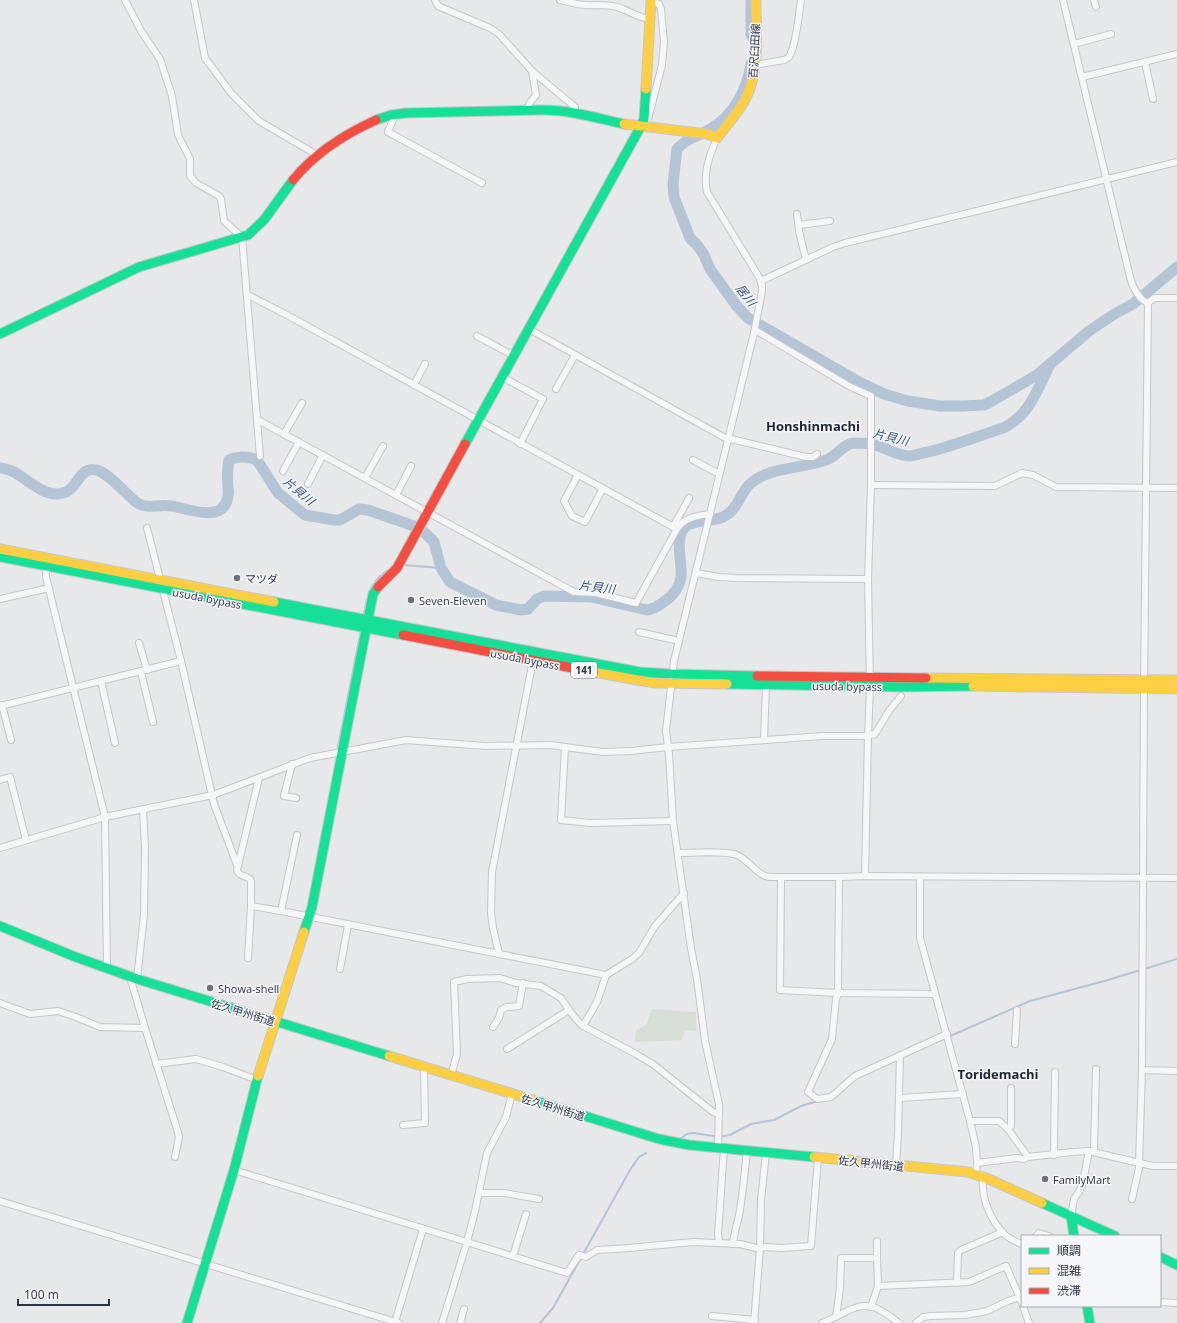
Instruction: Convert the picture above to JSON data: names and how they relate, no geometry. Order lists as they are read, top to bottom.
{
  "streets": {
    "main road": [
      "百沢臼田線",
      "usuda bypass",
      "141",
      "佐久甲州街道"
    ]
  },
  "districts": ["Honshinmachi", "Toridemachi"],
  "water": ["居川", "片貝川"],
  "places": [
    "マツダ",
    "Seven-Eleven",
    "Showa-shell",
    "FamilyMart"
  ],
  "legend": ["順調", "混雑", "渋滞"],
  "scale_bar": "100 m"
}
